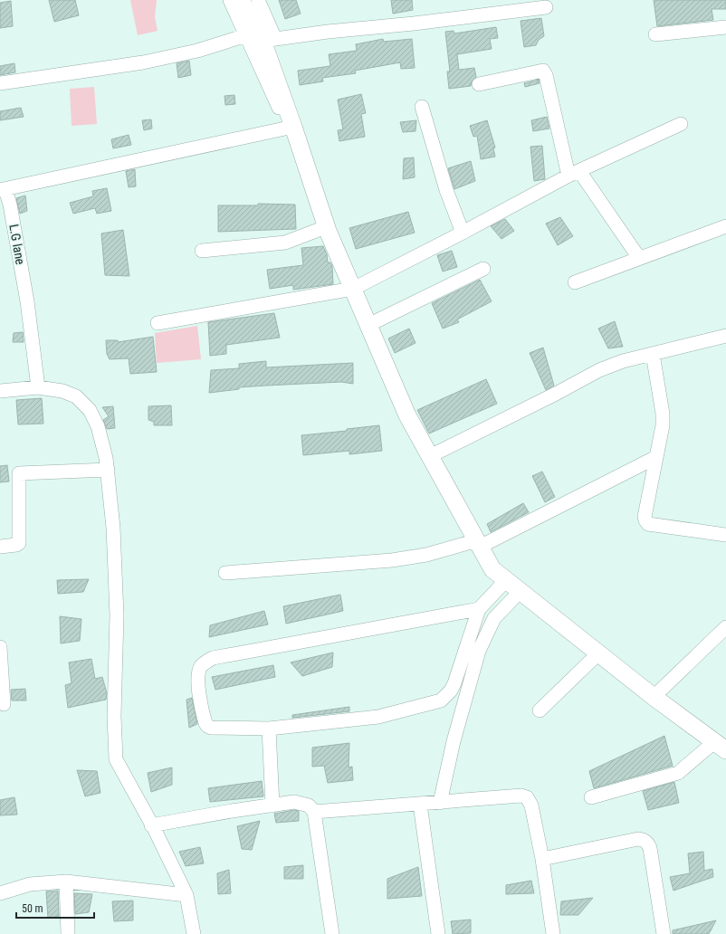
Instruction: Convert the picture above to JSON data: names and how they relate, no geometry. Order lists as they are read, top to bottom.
{
  "streets": {
    "street": ["L.G lane"]
  },
  "scale_bar": "50 m"
}
